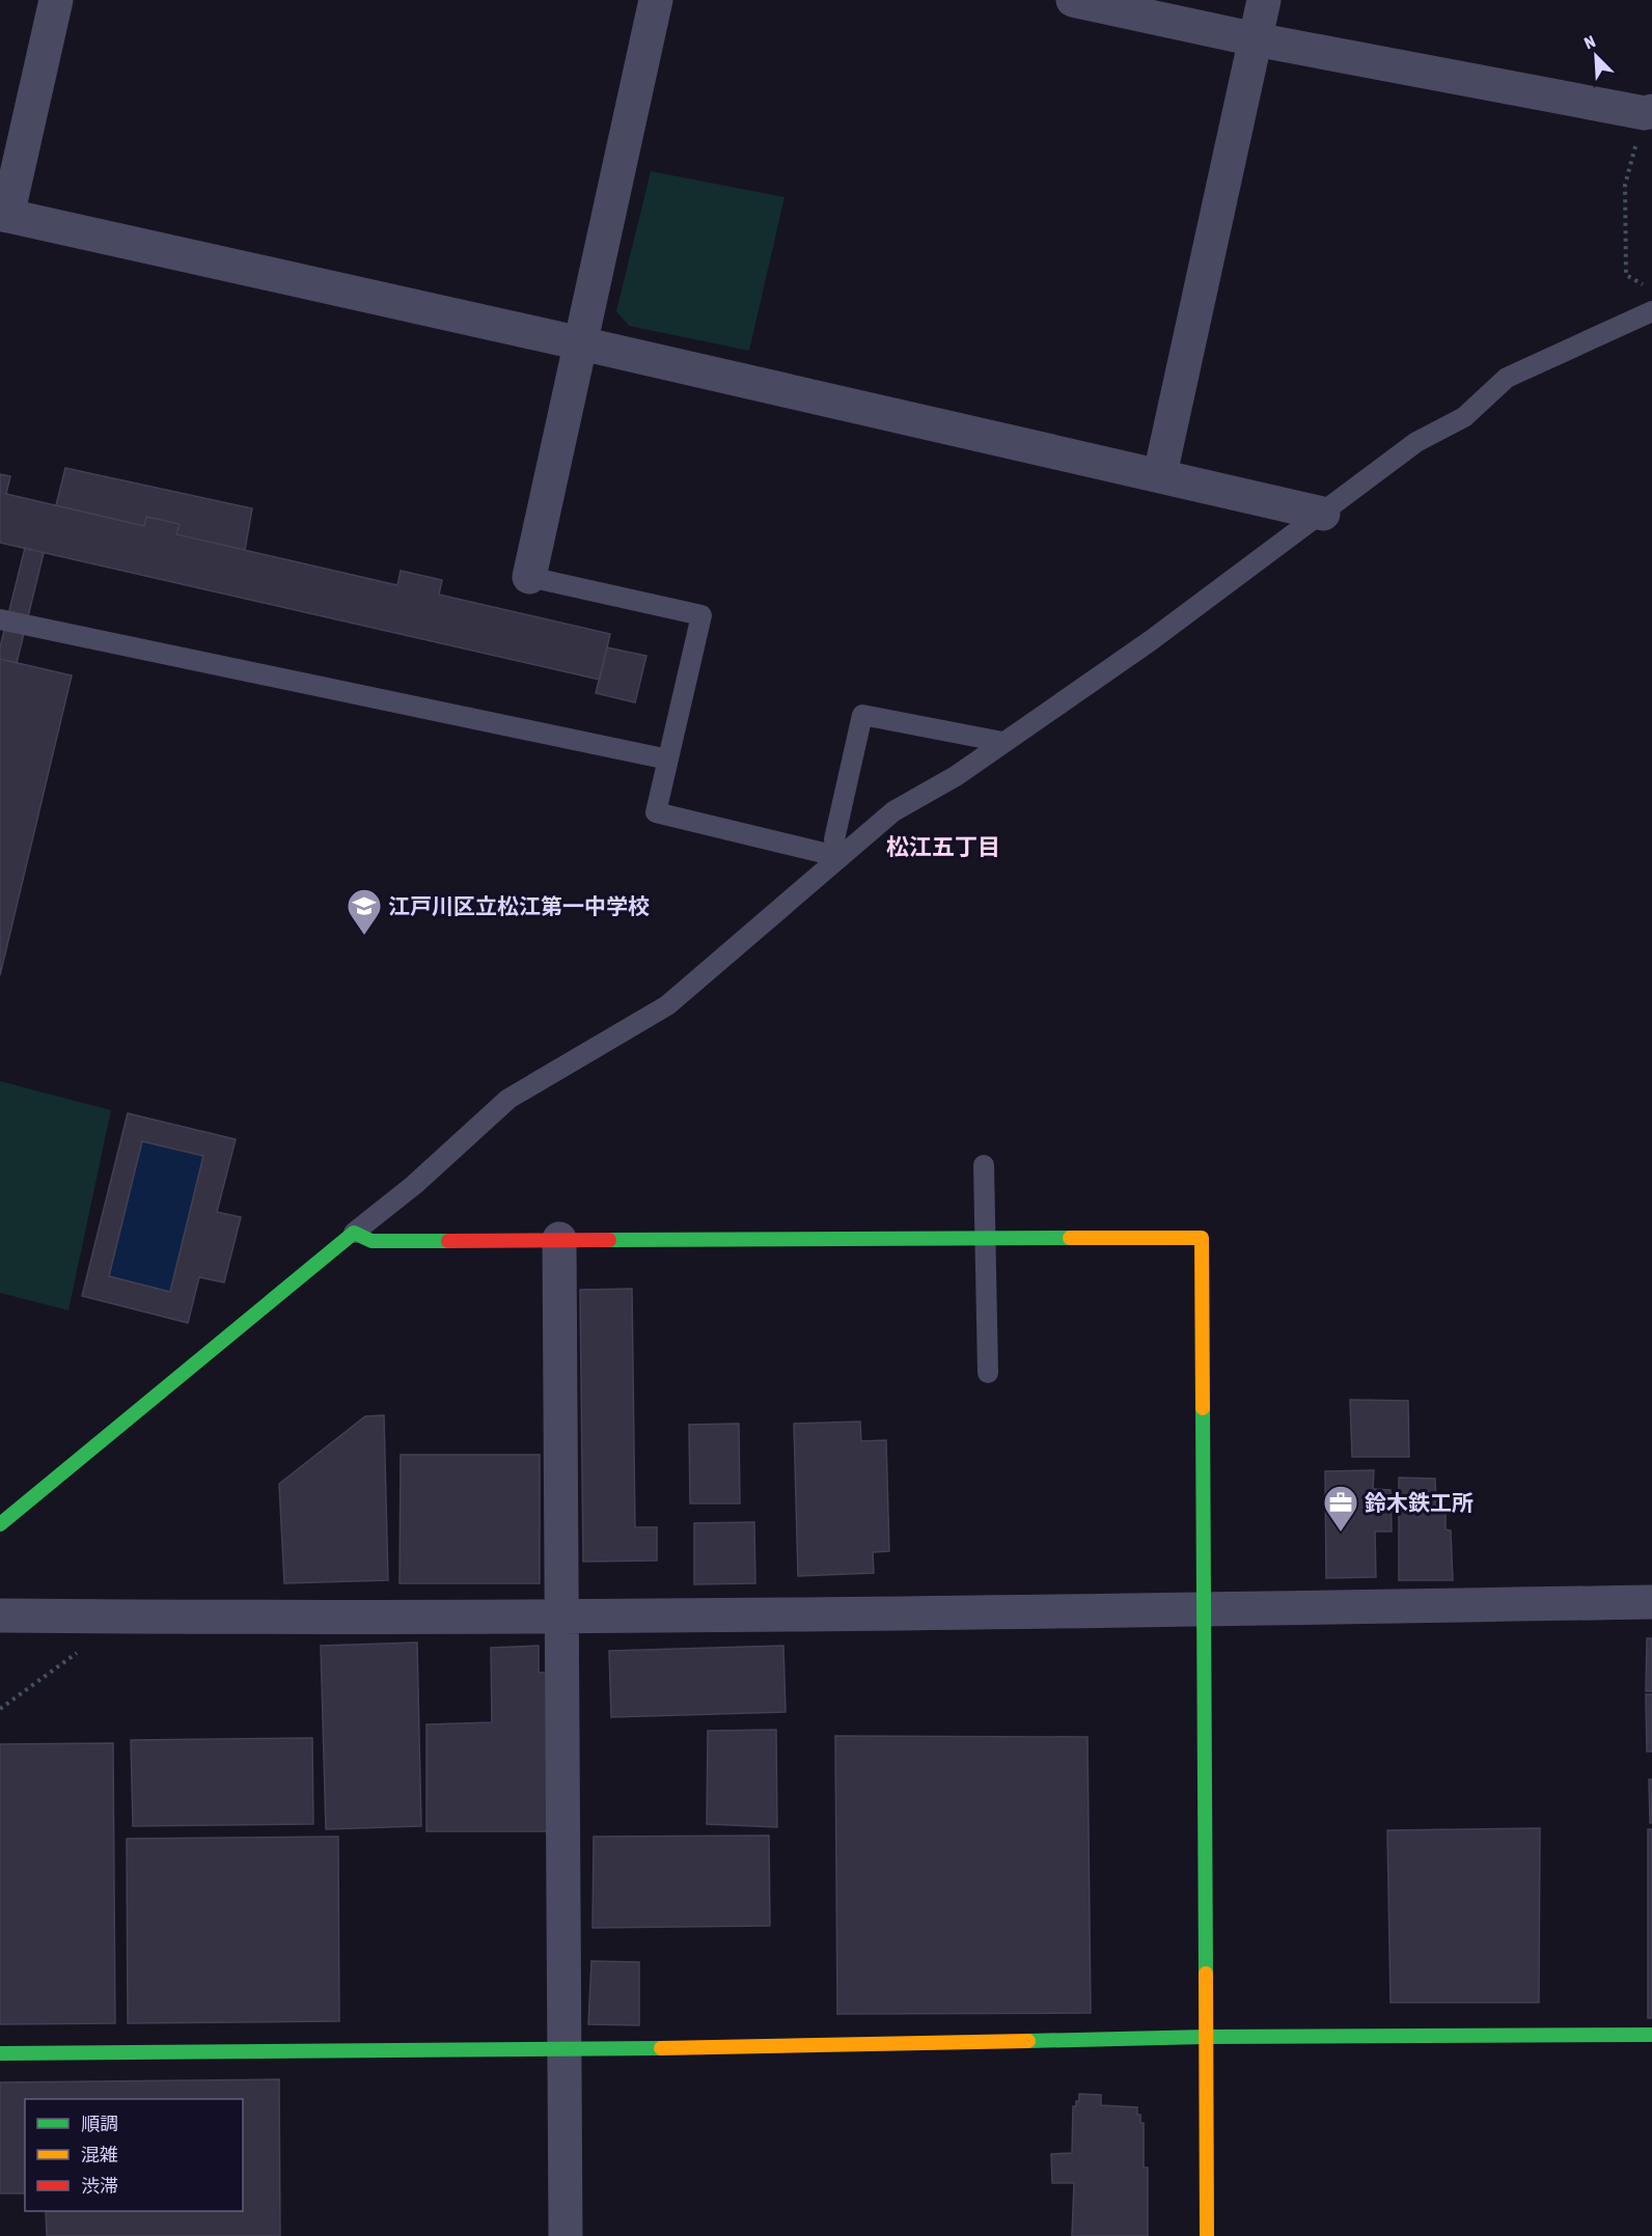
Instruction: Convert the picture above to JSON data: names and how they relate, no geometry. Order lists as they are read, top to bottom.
{
  "districts": ["松江五丁目"],
  "places": {
    "school or university": ["江戸川区立松江第一中学校"],
    "office": ["鈴木鉄工所"]
  },
  "legend": ["順調", "混雑", "渋滞"],
  "north": "top left"
}
